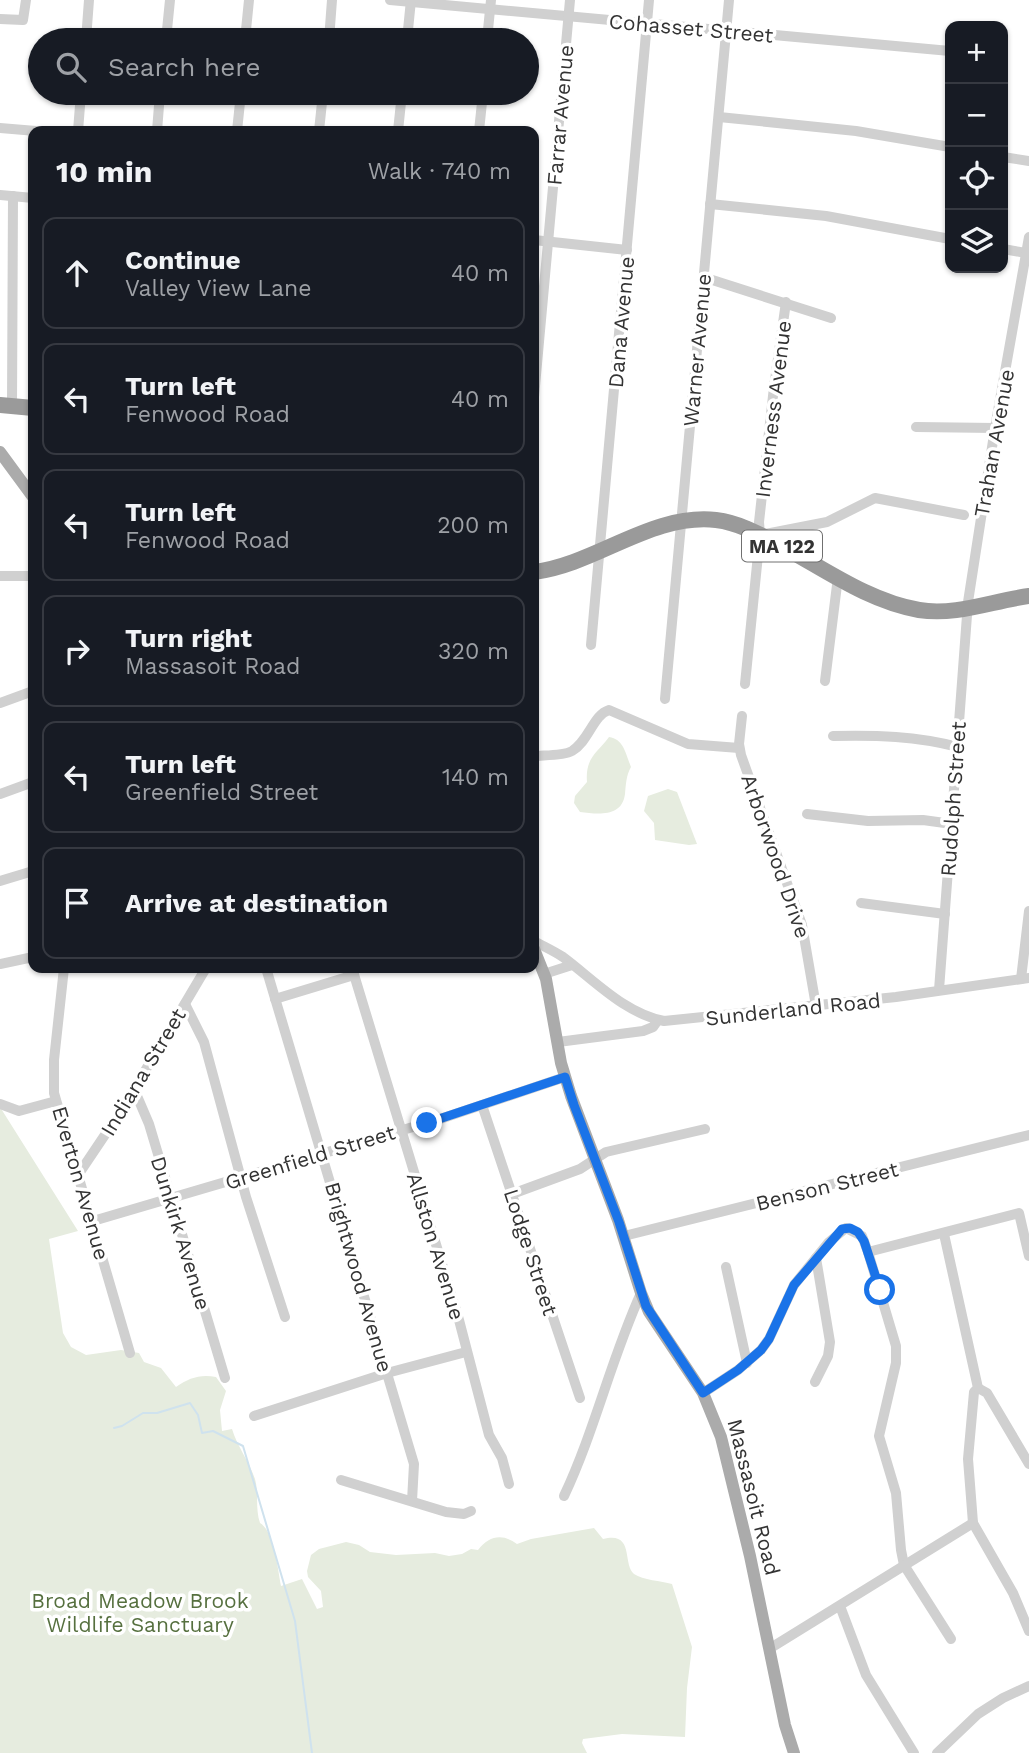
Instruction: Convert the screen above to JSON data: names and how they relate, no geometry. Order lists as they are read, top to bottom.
{
  "streets": {
    "highway": ["MA 122"],
    "main road": ["Massasoit Road"],
    "street": [
      "Cohasset Street",
      "Farrar Avenue",
      "Dana Avenue",
      "Warner Avenue",
      "Inverness Avenue",
      "Trahan Avenue",
      "Rudolph Street",
      "Arborwood Drive",
      "Sunderland Road",
      "Indiana Street",
      "Greenfield Street",
      "Everton Avenue",
      "Benson Street",
      "Dunkirk Avenue",
      "Allston Avenue",
      "Lodge Street",
      "Brightwood Avenue"
    ]
  },
  "crossings": [
    ["Cohasset Street", "Farrar Avenue"],
    ["Cohasset Street", "Dana Avenue"],
    ["Cohasset Street", "Warner Avenue"],
    ["Dana Avenue", "MA 122"],
    ["Warner Avenue", "MA 122"],
    ["Inverness Avenue", "MA 122"],
    ["Trahan Avenue", "MA 122"],
    ["Trahan Avenue", "Rudolph Street"],
    ["MA 122", "Rudolph Street"],
    ["Rudolph Street", "Sunderland Road"],
    ["Arborwood Drive", "Sunderland Road"],
    ["Indiana Street", "Everton Avenue"],
    ["Indiana Street", "Dunkirk Avenue"],
    ["Greenfield Street", "Everton Avenue"],
    ["Greenfield Street", "Dunkirk Avenue"],
    ["Greenfield Street", "Allston Avenue"],
    ["Greenfield Street", "Lodge Street"],
    ["Greenfield Street", "Brightwood Avenue"],
    ["Greenfield Street", "Massasoit Road"],
    ["Benson Street", "Massasoit Road"]
  ],
  "parks": ["Broad Meadow Brook Wildlife Sanctuary"],
  "page": {
    "map_buttons": ["+", "−"],
    "search": "Search here",
    "heading": ["10 min", "Walk · 740 m"],
    "list": [
      ["Continue", "Valley View Lane", "40 m"],
      ["Turn left", "Fenwood Road", "40 m"],
      ["Turn left", "Fenwood Road", "200 m"],
      ["Turn right", "Massasoit Road", "320 m"],
      ["Turn left", "Greenfield Street", "140 m"],
      "Arrive at destination"
    ]
  }
}
